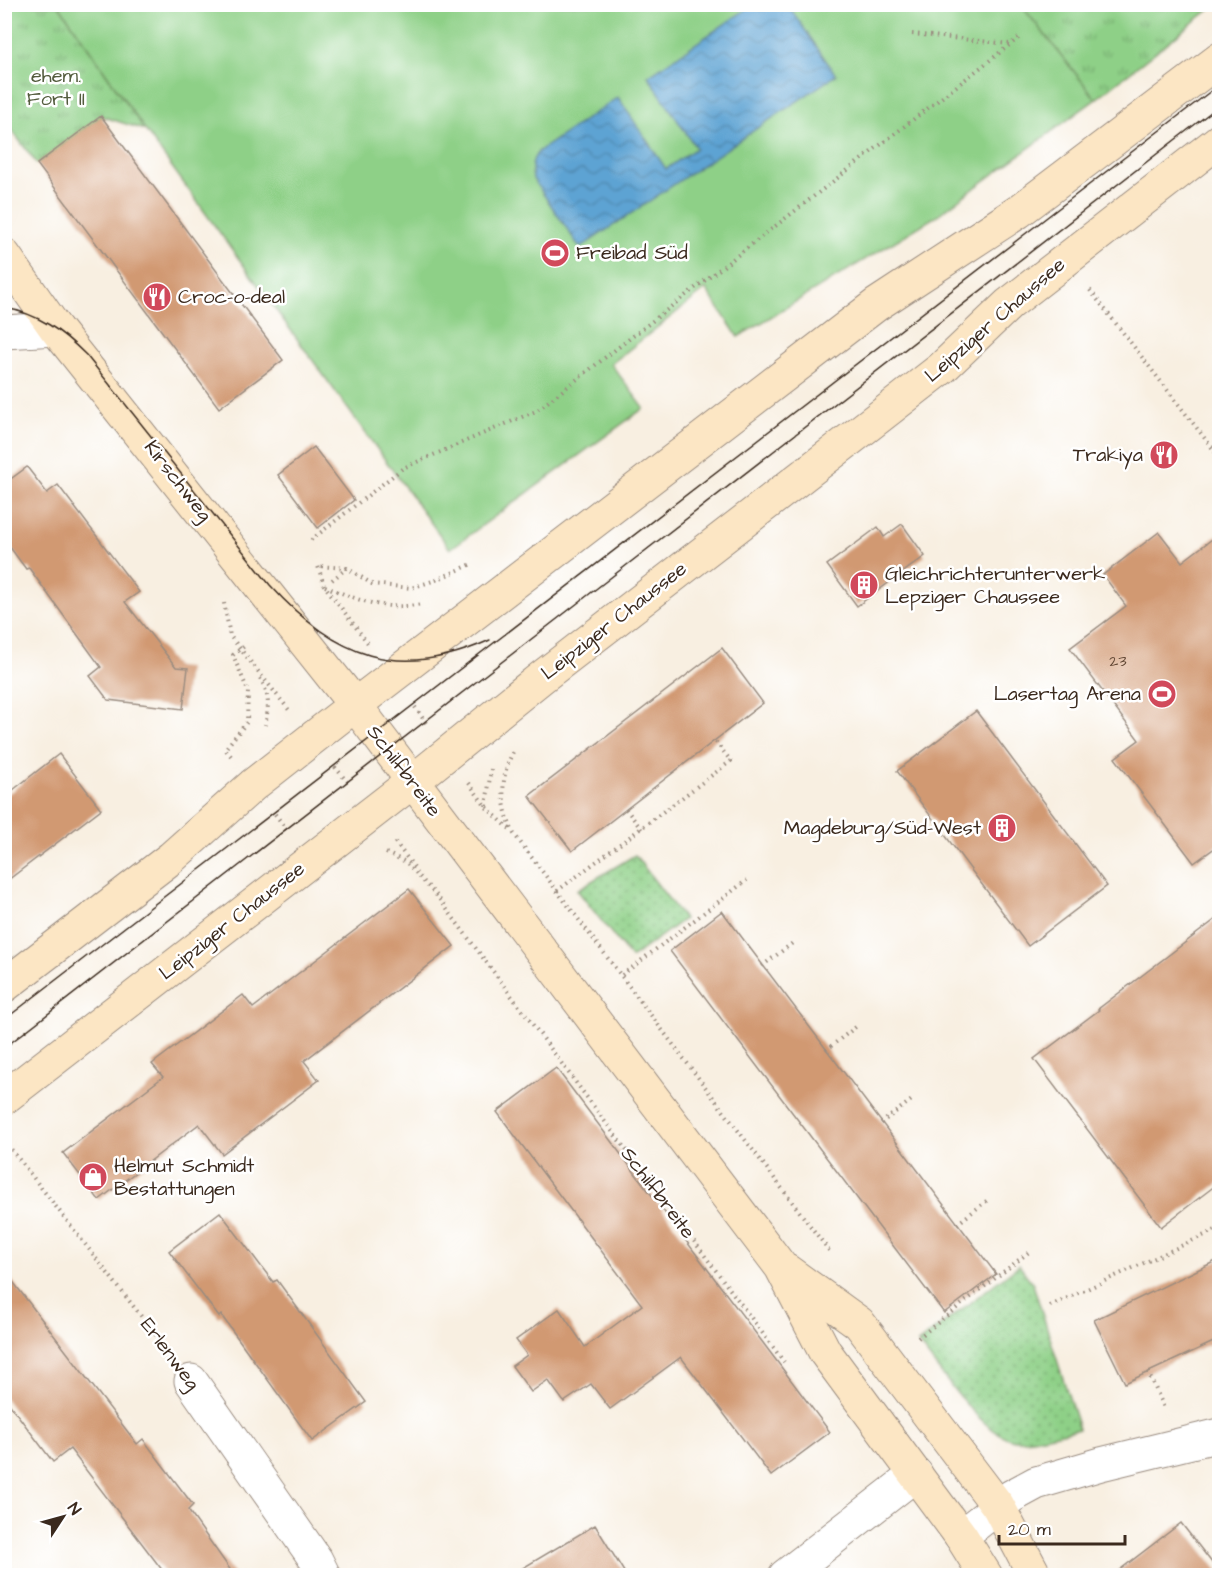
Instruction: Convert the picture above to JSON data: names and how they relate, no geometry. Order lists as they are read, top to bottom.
{
  "streets": {
    "main road": ["Leipziger Chaussee", "Kirschweg", "Schilfbreite"],
    "street": ["Erlenweg"]
  },
  "crossings": [
    ["Leipziger Chaussee", "Schilfbreite"],
    ["Kirschweg", "Schilfbreite"]
  ],
  "parks": ["ehem. Fort II"],
  "places": {
    "sports": ["Freibad Süd", "Lasertag Arena"],
    "restaurant": ["Croc-o-deal", "Trakiya"],
    "building": ["Gleichrichterunterwerk Lepziger Chaussee", "Magdeburg/Süd-West"],
    "shop": ["Helmut Schmidt Bestattungen"]
  },
  "house_numbers": ["23"],
  "scale_bar": "20 m",
  "north": "top right"
}
